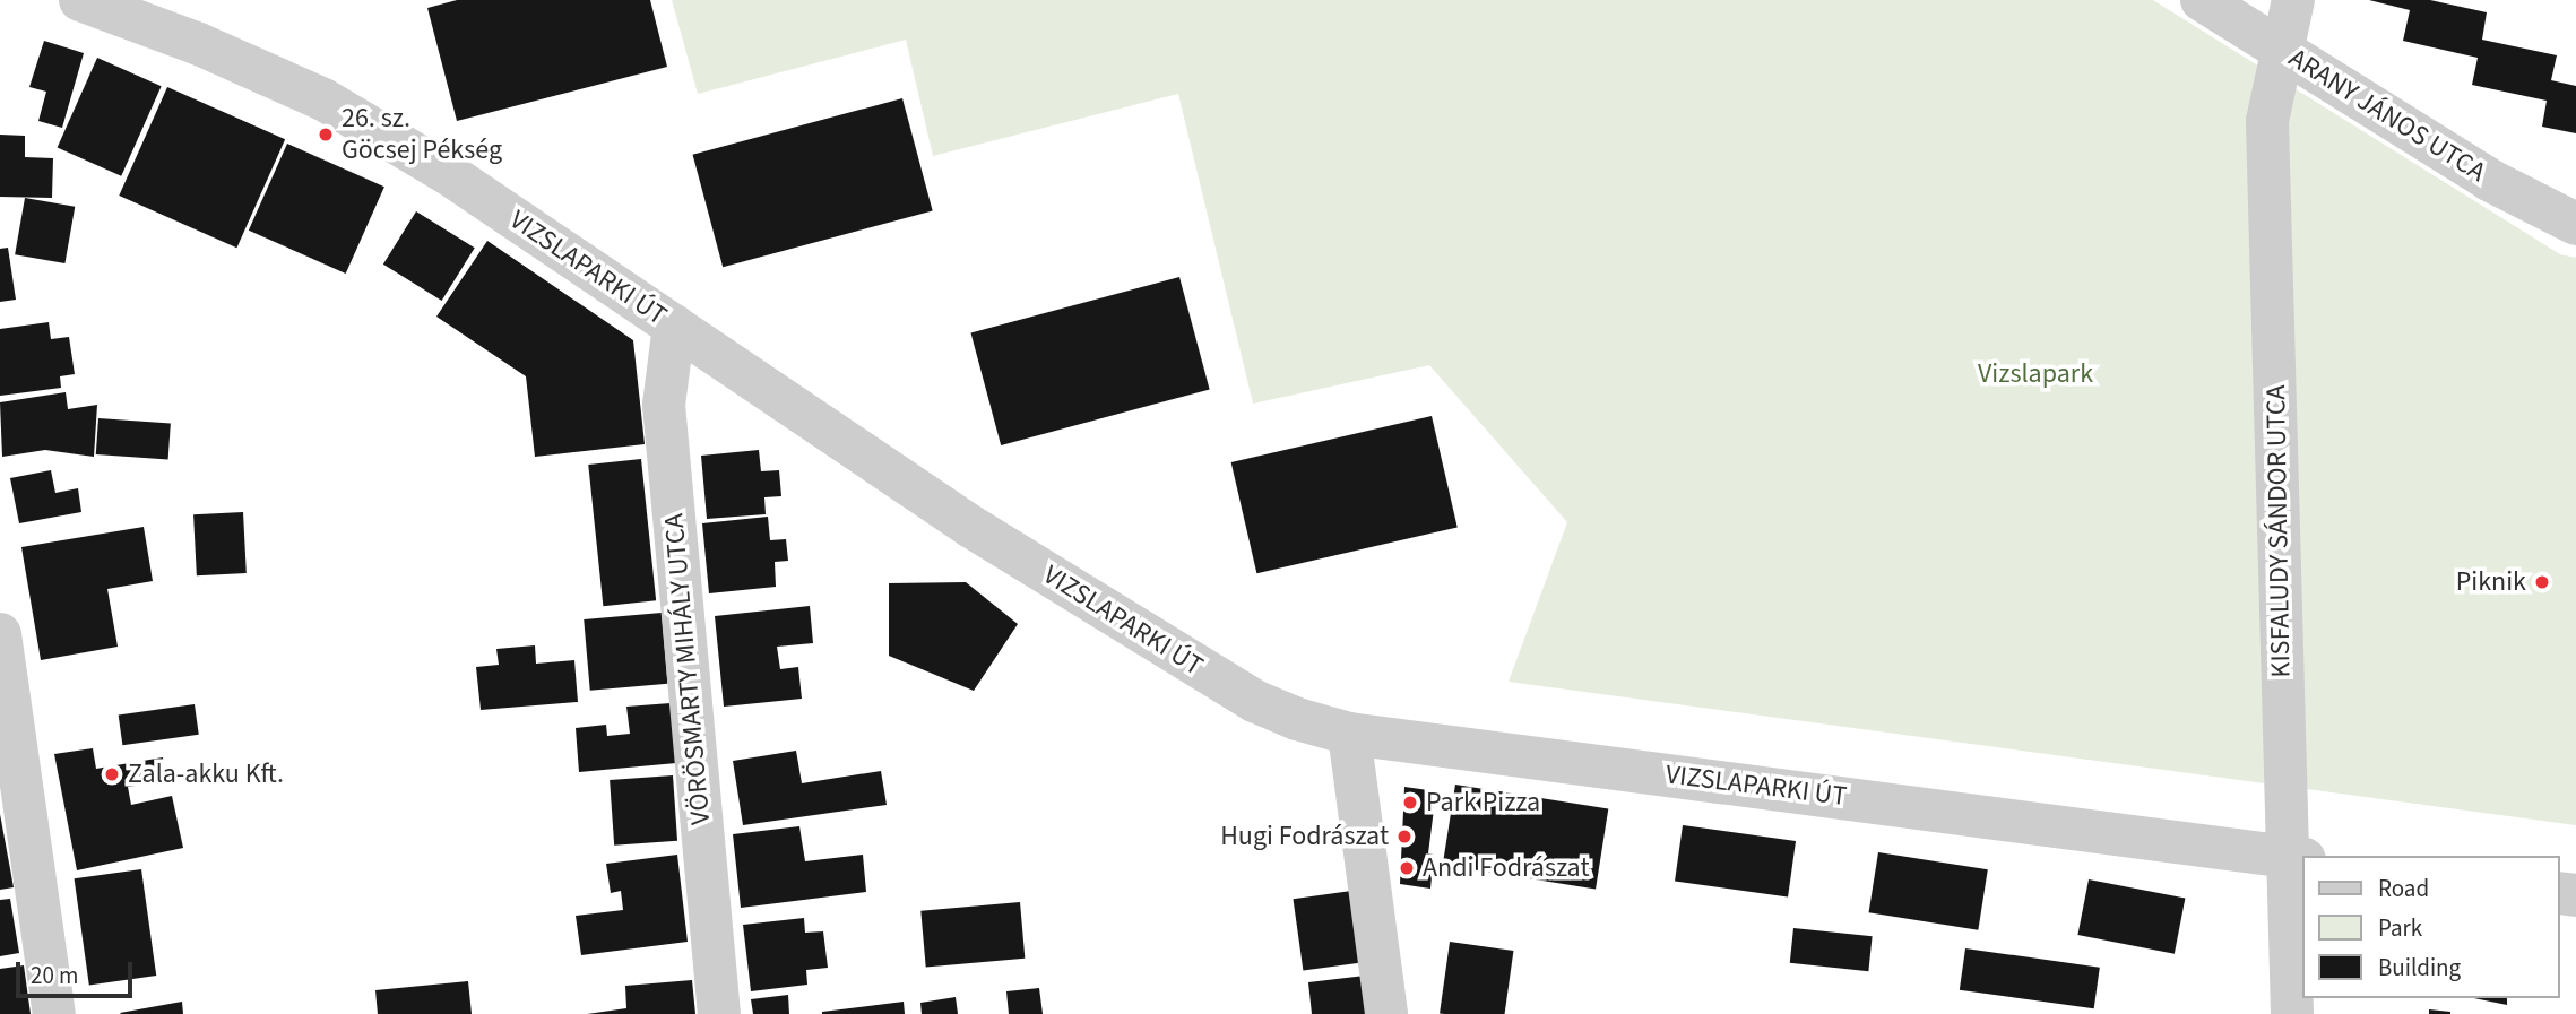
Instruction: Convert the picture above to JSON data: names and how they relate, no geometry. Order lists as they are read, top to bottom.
{
  "streets": {
    "street": [
      "ARANY JÁNOS UTCA",
      "VIZSLAPARKI ÚT",
      "KISFALUDY SÁNDOR UTCA",
      "VÖRÖSMARTY MIHÁLY UTCA"
    ]
  },
  "crossings": [
    ["ARANY JÁNOS UTCA", "KISFALUDY SÁNDOR UTCA"],
    ["VIZSLAPARKI ÚT", "KISFALUDY SÁNDOR UTCA"],
    ["VIZSLAPARKI ÚT", "VÖRÖSMARTY MIHÁLY UTCA"]
  ],
  "parks": ["Vizslapark"],
  "places": [
    "26. sz. Göcsej Pékség",
    "Piknik",
    "Zala-akku Kft.",
    "Park Pizza",
    "Hugi Fodrászat",
    "Andi Fodrászat"
  ],
  "legend": ["Road", "Park", "Building"],
  "scale_bar": "20 m"
}
